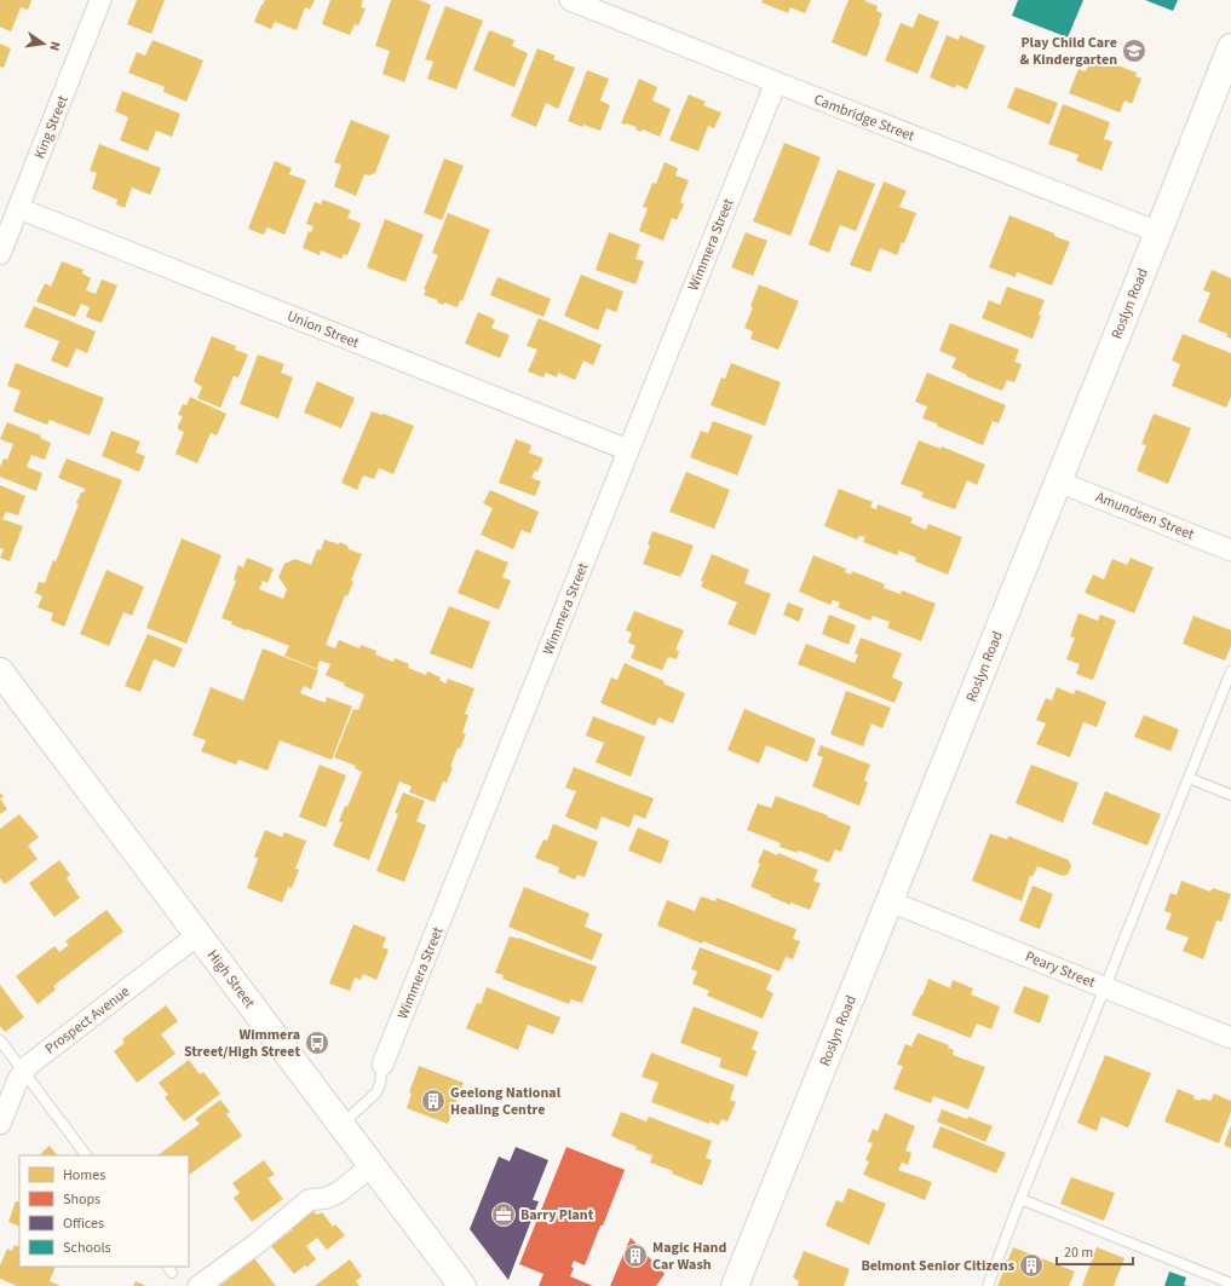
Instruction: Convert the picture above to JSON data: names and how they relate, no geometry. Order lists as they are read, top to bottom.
{
  "streets": {
    "street": [
      "Cambridge Street",
      "King Street",
      "Wimmera Street",
      "Roslyn Road",
      "Union Street",
      "Amundsen Street",
      "Peary Street",
      "High Street",
      "Prospect Avenue"
    ]
  },
  "crossings": [
    ["Cambridge Street", "Wimmera Street"],
    ["Cambridge Street", "Roslyn Road"],
    ["King Street", "Union Street"],
    ["Wimmera Street", "Union Street"],
    ["Wimmera Street", "High Street"],
    ["Roslyn Road", "Amundsen Street"],
    ["Roslyn Road", "Peary Street"],
    ["High Street", "Prospect Avenue"]
  ],
  "places": {
    "school or university": ["Play Child Care & Kindergarten"],
    "bus stop": ["Wimmera Street/High Street"],
    "building": ["Geelong National Healing Centre", "Magic Hand Car Wash", "Belmont Senior Citizens"],
    "office": ["Barry Plant"]
  },
  "legend": [
    "Homes",
    "Shops",
    "Offices",
    "Schools"
  ],
  "scale_bar": "20 m",
  "north": "right"
}
